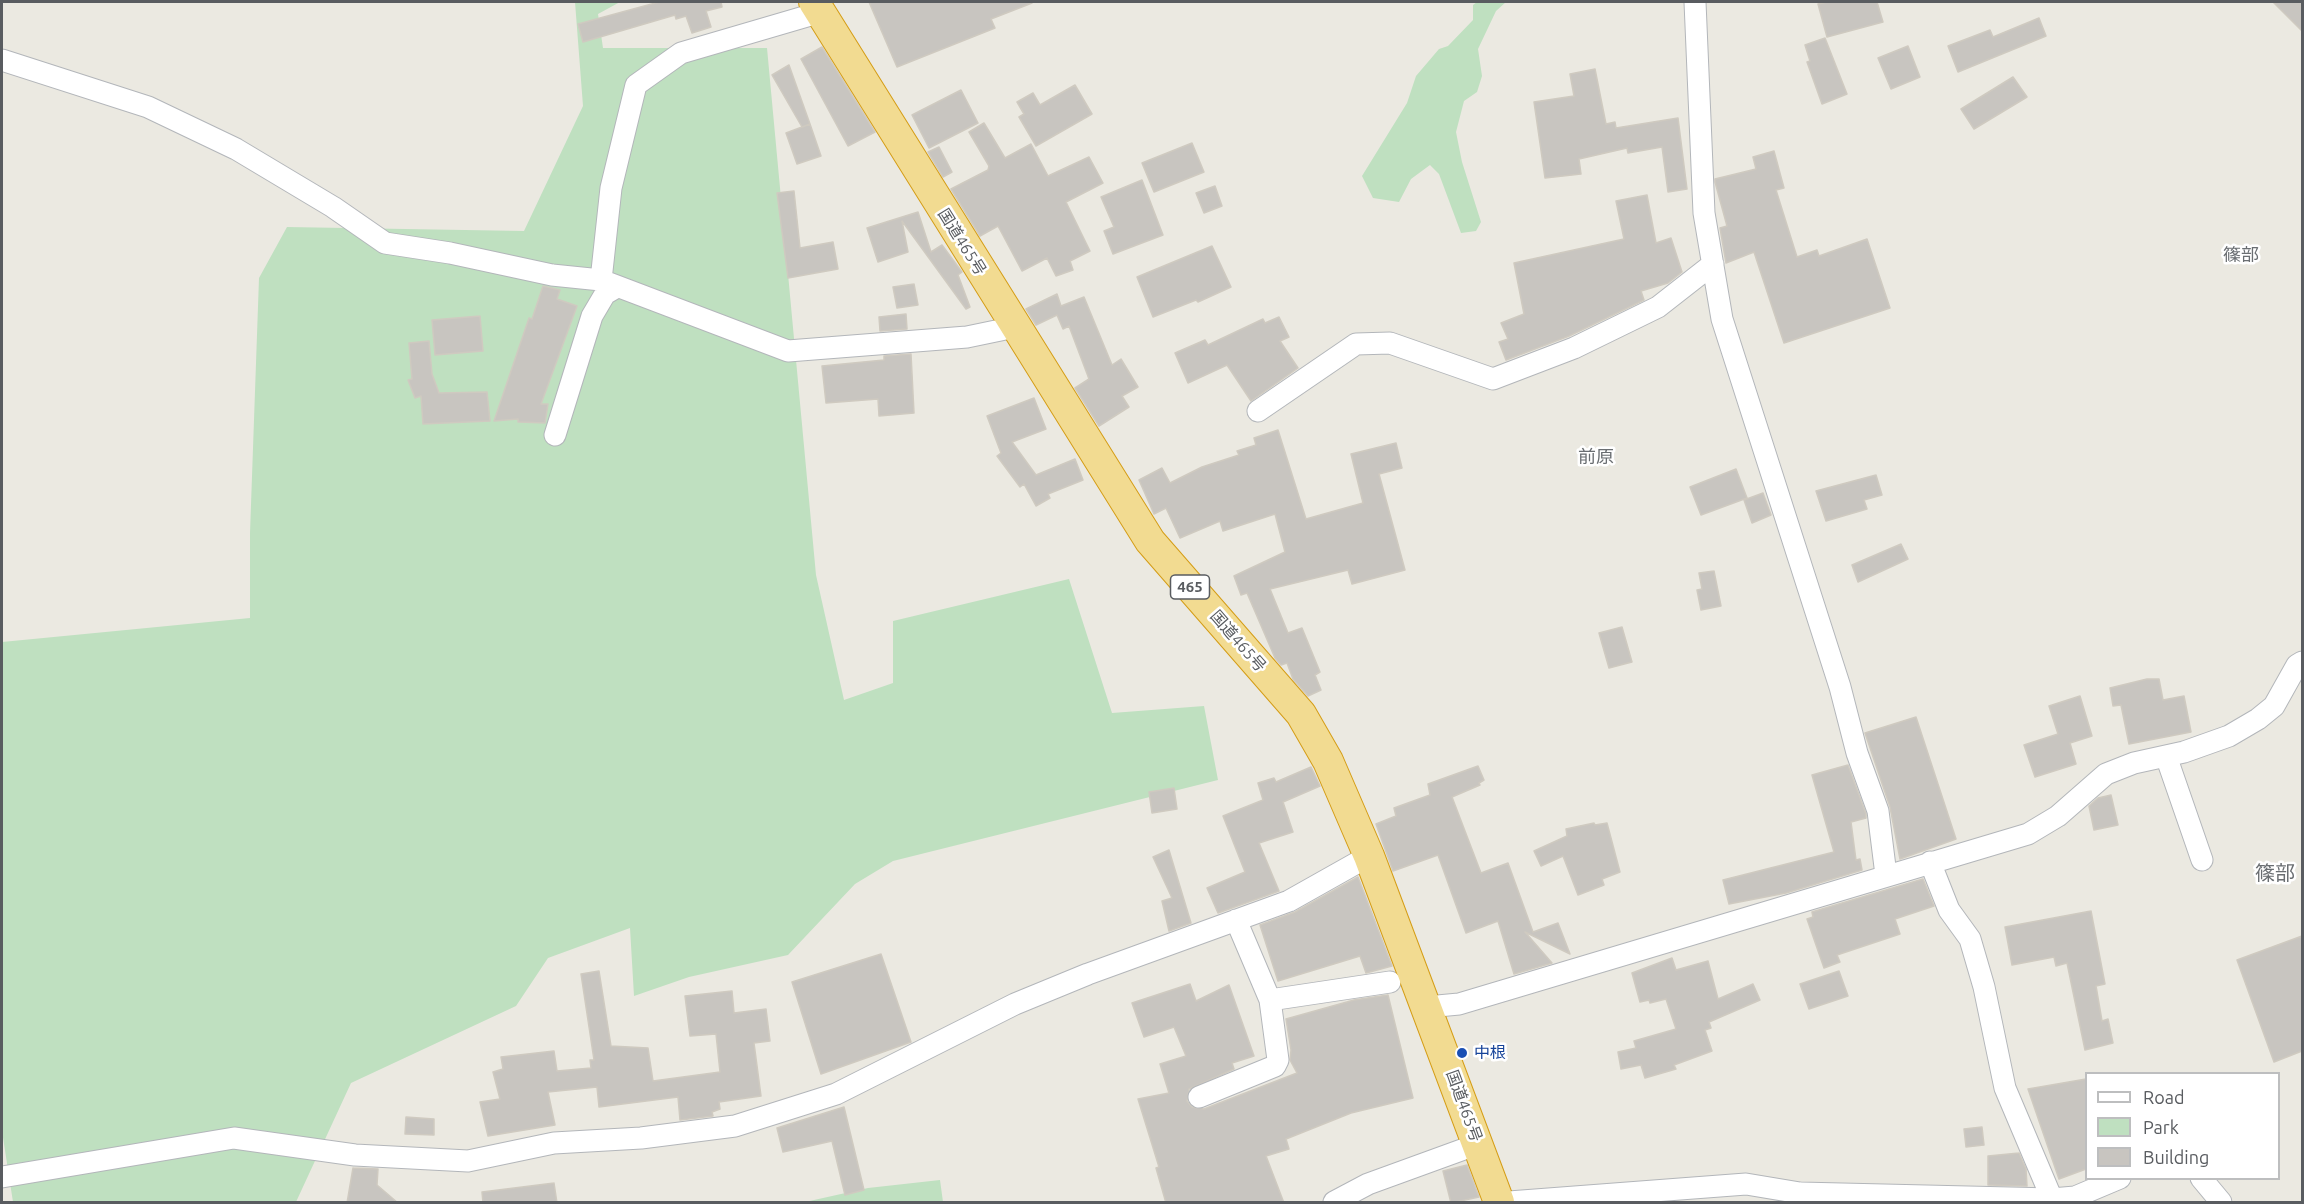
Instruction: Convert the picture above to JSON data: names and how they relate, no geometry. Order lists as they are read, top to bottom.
{
  "streets": {
    "highway": ["国道465号", "465"]
  },
  "districts": ["篠部", "前原", "篠部"],
  "places": ["中根"],
  "legend": ["Road", "Park", "Building"]
}
